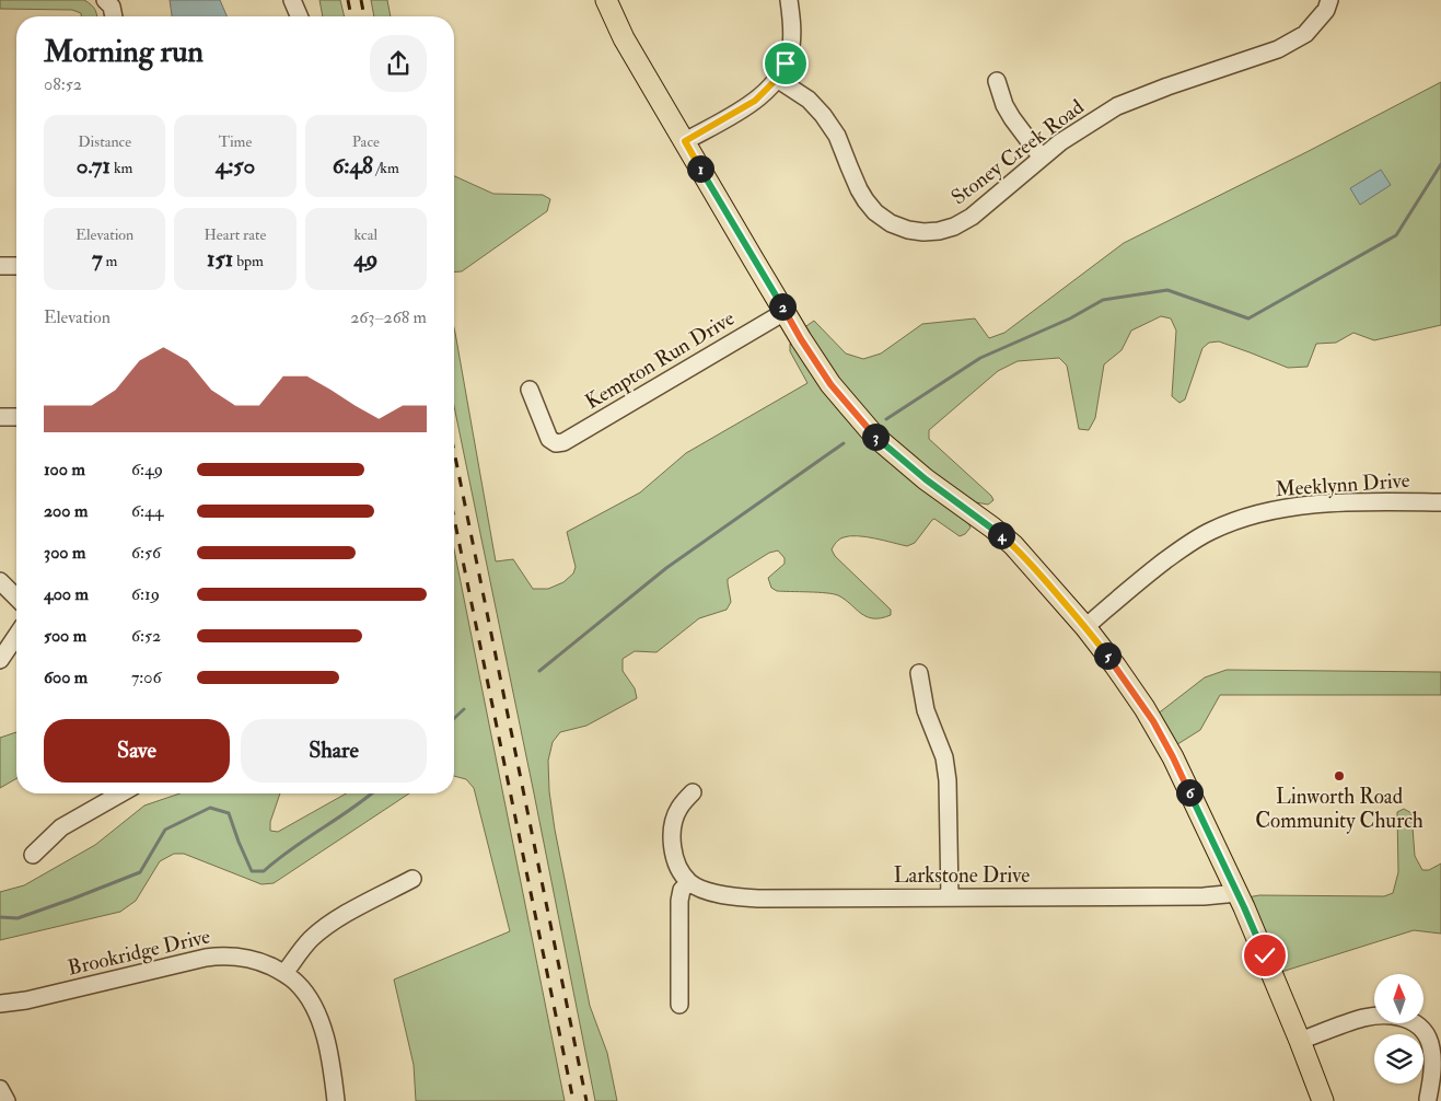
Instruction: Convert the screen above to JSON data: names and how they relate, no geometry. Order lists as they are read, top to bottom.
{
  "streets": {
    "street": [
      "Stoney Creek Road",
      "Kempton Run Drive",
      "Meeklynn Drive",
      "Larkstone Drive",
      "Brookridge Drive"
    ]
  },
  "places": ["Linworth Road Community Church"],
  "north": "top",
  "page": {
    "heading": ["Morning run", "08:52"],
    "stats": [
      ["Distance", "0.71 km"],
      ["Time", "4:50"],
      ["Pace", "6:48 /km"],
      ["Elevation", "7 m"],
      ["Heart rate", "151 bpm"],
      ["kcal", "49"]
    ],
    "pins": [
      "1",
      "2",
      "3",
      "4",
      "5",
      "6"
    ],
    "chart": ["Elevation", "263–268 m"],
    "list": [
      {
        "name": "100 m",
        "note": "6:49"
      },
      {
        "name": "200 m",
        "note": "6:44"
      },
      {
        "name": "300 m",
        "note": "6:56"
      },
      {
        "name": "400 m",
        "note": "6:19"
      },
      {
        "name": "500 m",
        "note": "6:52"
      },
      {
        "name": "600 m",
        "note": "7:06"
      }
    ],
    "buttons": ["Save", "Share"]
  }
}
